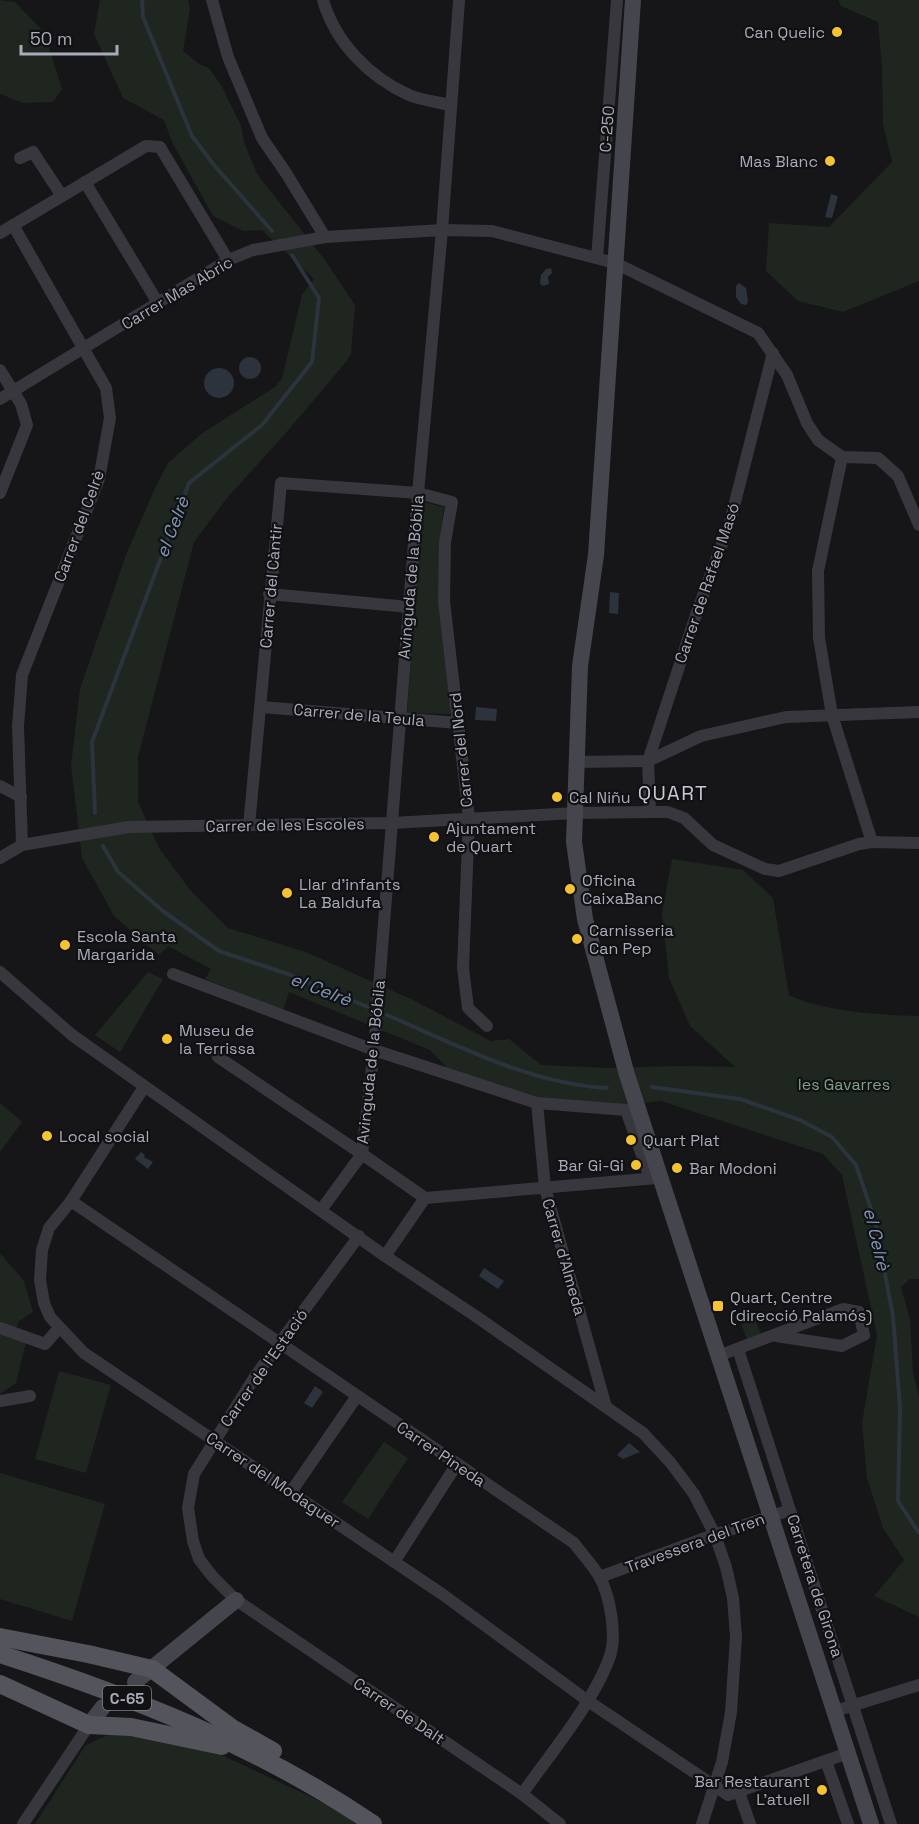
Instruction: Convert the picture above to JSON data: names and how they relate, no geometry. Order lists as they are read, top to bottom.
{
  "streets": {
    "main road": ["C-250", "C-65"],
    "street": [
      "Carrer Mas Abric",
      "Carrer del Celrè",
      "Avinguda de la Bóbila",
      "Carrer de Rafael Masó",
      "Carrer del Càntir",
      "Carrer de la Teula",
      "Carrer del Nord",
      "Carrer de les Escoles",
      "Carrer d'Almeda",
      "Carrer de l'Estació",
      "Carrer Pineda",
      "Carrer del Modaguer",
      "Travessera del Tren",
      "Carretera de Girona",
      "Carrer de Dalt"
    ]
  },
  "crossings": [
    ["C-250", "Carrer Mas Abric"],
    ["C-250", "Carrer de les Escoles"],
    ["C-250", "Travessera del Tren"],
    ["Carrer Mas Abric", "Carrer del Celrè"],
    ["Carrer Mas Abric", "Avinguda de la Bóbila"],
    ["Carrer Mas Abric", "Carrer de Rafael Masó"],
    ["Carrer del Celrè", "Carrer de les Escoles"],
    ["Avinguda de la Bóbila", "Carrer del Càntir"],
    ["Avinguda de la Bóbila", "Carrer de la Teula"],
    ["Avinguda de la Bóbila", "Carrer del Nord"],
    ["Avinguda de la Bóbila", "Carrer de les Escoles"],
    ["Carrer de Rafael Masó", "Carrer de les Escoles"],
    ["Carrer del Càntir", "Carrer de la Teula"],
    ["Carrer del Càntir", "Carrer del Nord"],
    ["Carrer del Càntir", "Carrer de les Escoles"],
    ["Carrer de la Teula", "Carrer del Nord"],
    ["Carrer del Nord", "Carrer de les Escoles"],
    ["Carrer de l'Estació", "Carrer Pineda"],
    ["Carrer de l'Estació", "Carrer del Modaguer"],
    ["Carrer de l'Estació", "Carrer de Dalt"],
    ["Carrer Pineda", "Carrer del Modaguer"],
    ["Carrer Pineda", "Travessera del Tren"],
    ["Carrer Pineda", "Carrer de Dalt"],
    ["Travessera del Tren", "Carretera de Girona"]
  ],
  "districts": ["QUART"],
  "water": ["el Celrè"],
  "parks": ["les Gavarres"],
  "places": {
    "other": [
      "Can Quelic",
      "Mas Blanc",
      "Cal Niñu",
      "Ajuntament de Quart",
      "Oficina CaixaBanc",
      "Llar d'infants La Baldufa",
      "Carnisseria Can Pep",
      "Escola Santa Margarida",
      "Museu de la Terrissa",
      "Local social",
      "Quart Plat",
      "Bar Gi-Gi",
      "Bar Modoni",
      "Bar Restaurant L'atuell"
    ],
    "transit": ["Quart, Centre (direcció Palamós)"]
  },
  "scale_bar": "50 m"
}
